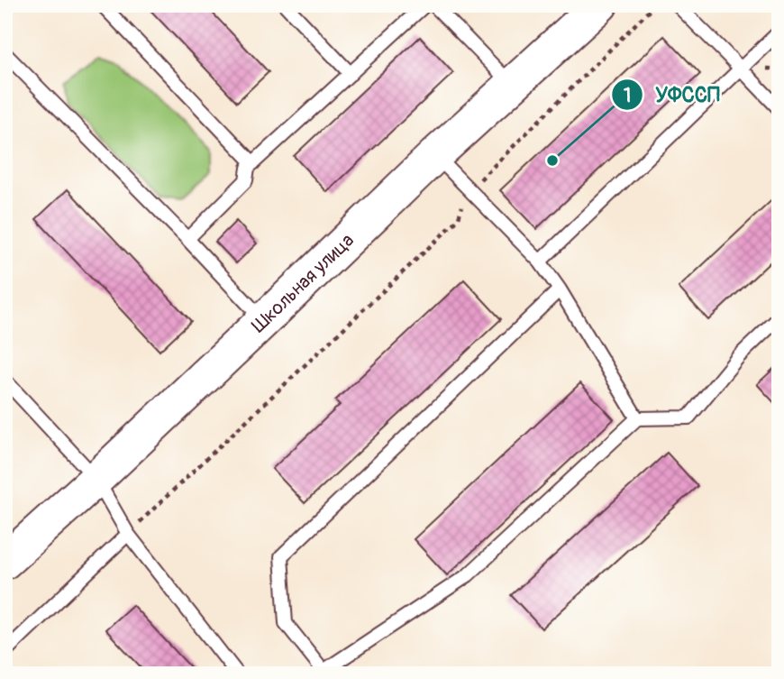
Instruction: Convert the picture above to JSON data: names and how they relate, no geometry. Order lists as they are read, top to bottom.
{
  "streets": {
    "street": ["Школьная улица"]
  },
  "places": ["УФССП"]
}
